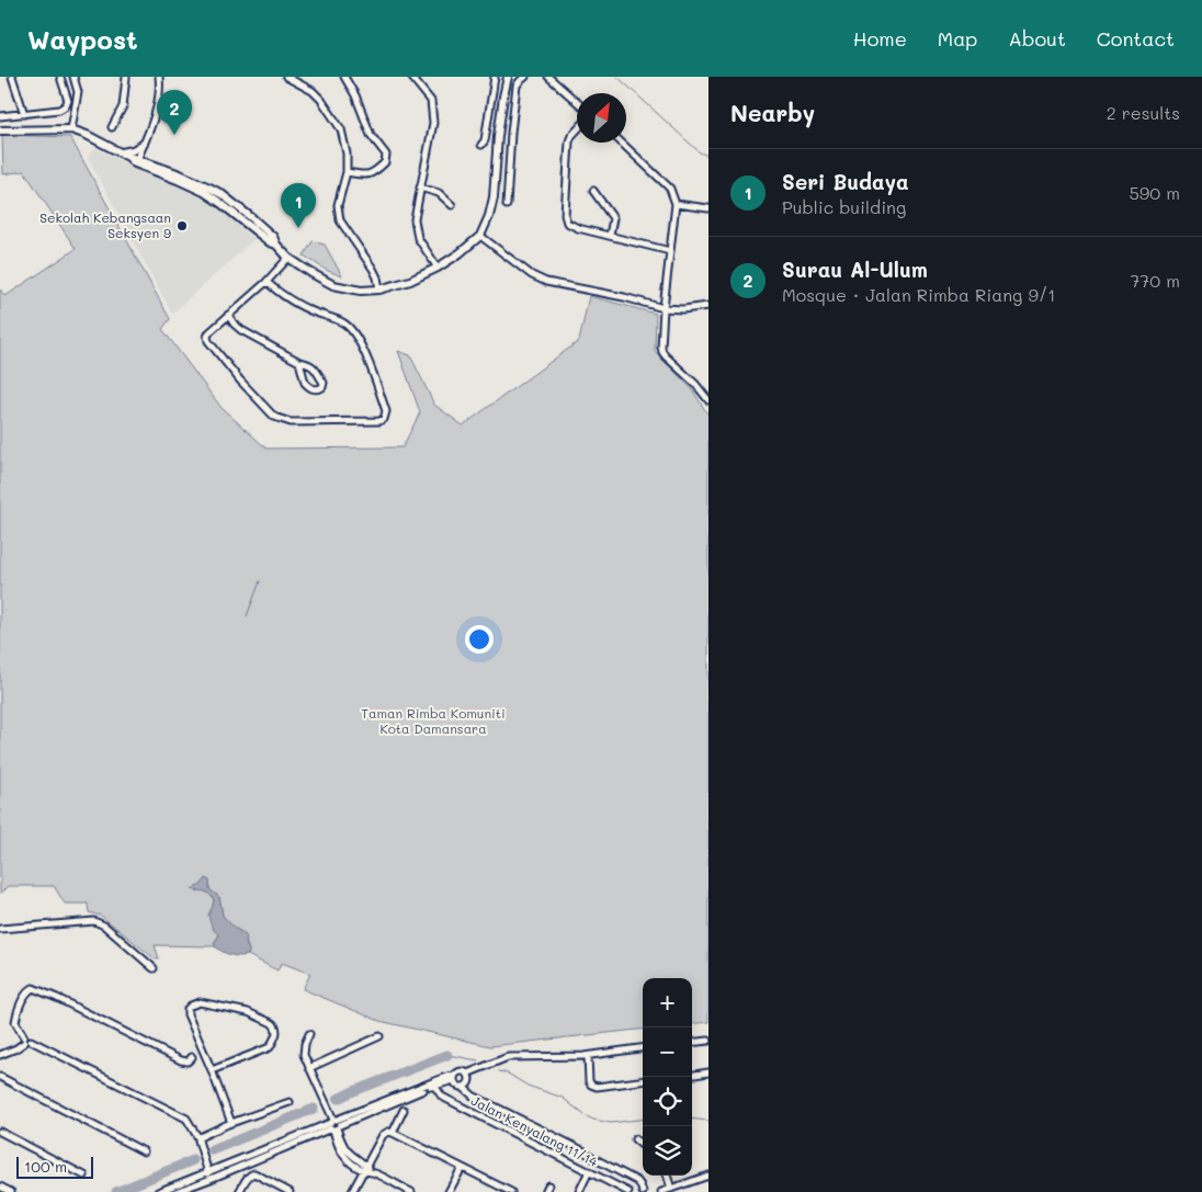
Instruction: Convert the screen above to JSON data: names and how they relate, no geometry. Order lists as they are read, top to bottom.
{
  "streets": {
    "street": ["Jalan Kenyalang 11/14"]
  },
  "parks": ["Taman Rimba Komuniti Kota Damansara"],
  "places": ["Sekolah Kebangsaan Seksyen 9"],
  "scale_bar": "100 m",
  "north": "top right",
  "page": {
    "header": "Waypost",
    "nav": [
      "Home",
      "Map",
      "About",
      "Contact"
    ],
    "heading": ["Nearby", "2 results"],
    "pins": ["2", "1"],
    "list": [
      {
        "mark": "1",
        "name": "Seri Budaya",
        "note": "Public building",
        "value": "590 m"
      },
      {
        "mark": "2",
        "name": "Surau Al-Ulum",
        "note": "Mosque · Jalan Rimba Riang 9/1",
        "value": "770 m"
      }
    ],
    "map_buttons": ["+", "−"],
    "scale": "100 m"
  }
}
